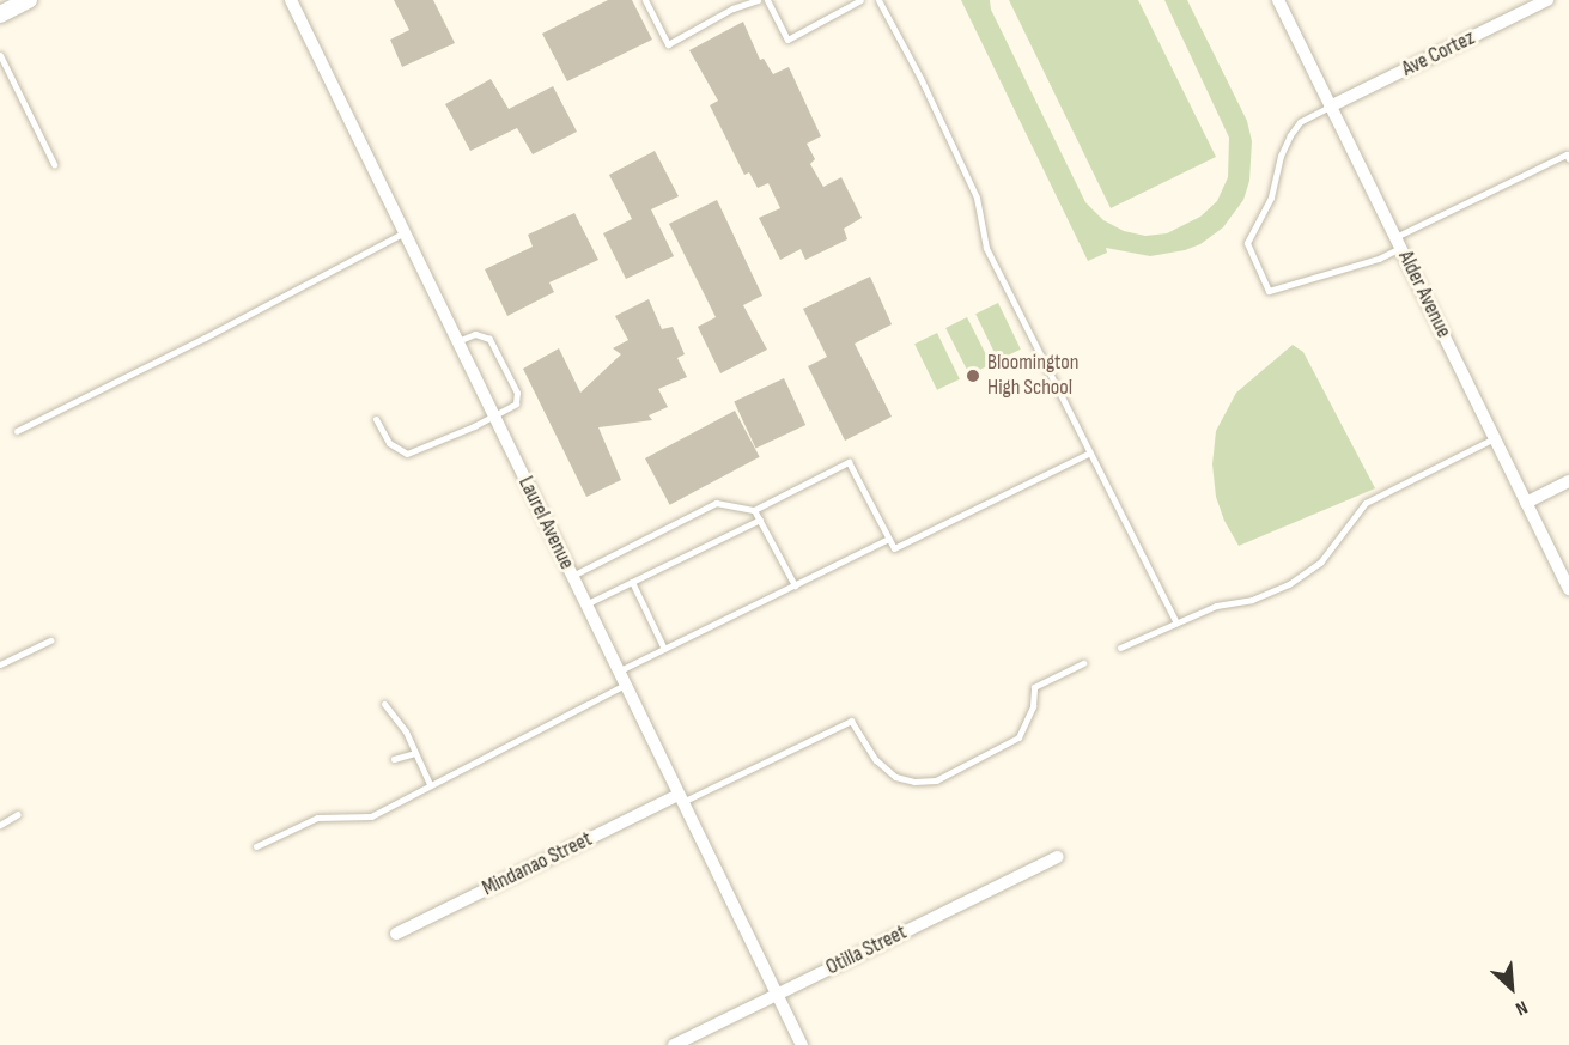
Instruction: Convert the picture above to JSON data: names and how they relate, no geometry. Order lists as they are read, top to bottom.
{
  "streets": {
    "street": [
      "Ave Cortez",
      "Alder Avenue",
      "Laurel Avenue",
      "Mindanao Street",
      "Otilla Street"
    ]
  },
  "crossings": [
    ["Ave Cortez", "Alder Avenue"],
    ["Laurel Avenue", "Mindanao Street"],
    ["Laurel Avenue", "Otilla Street"]
  ],
  "places": ["Bloomington High School"],
  "north": "bottom right"
}
